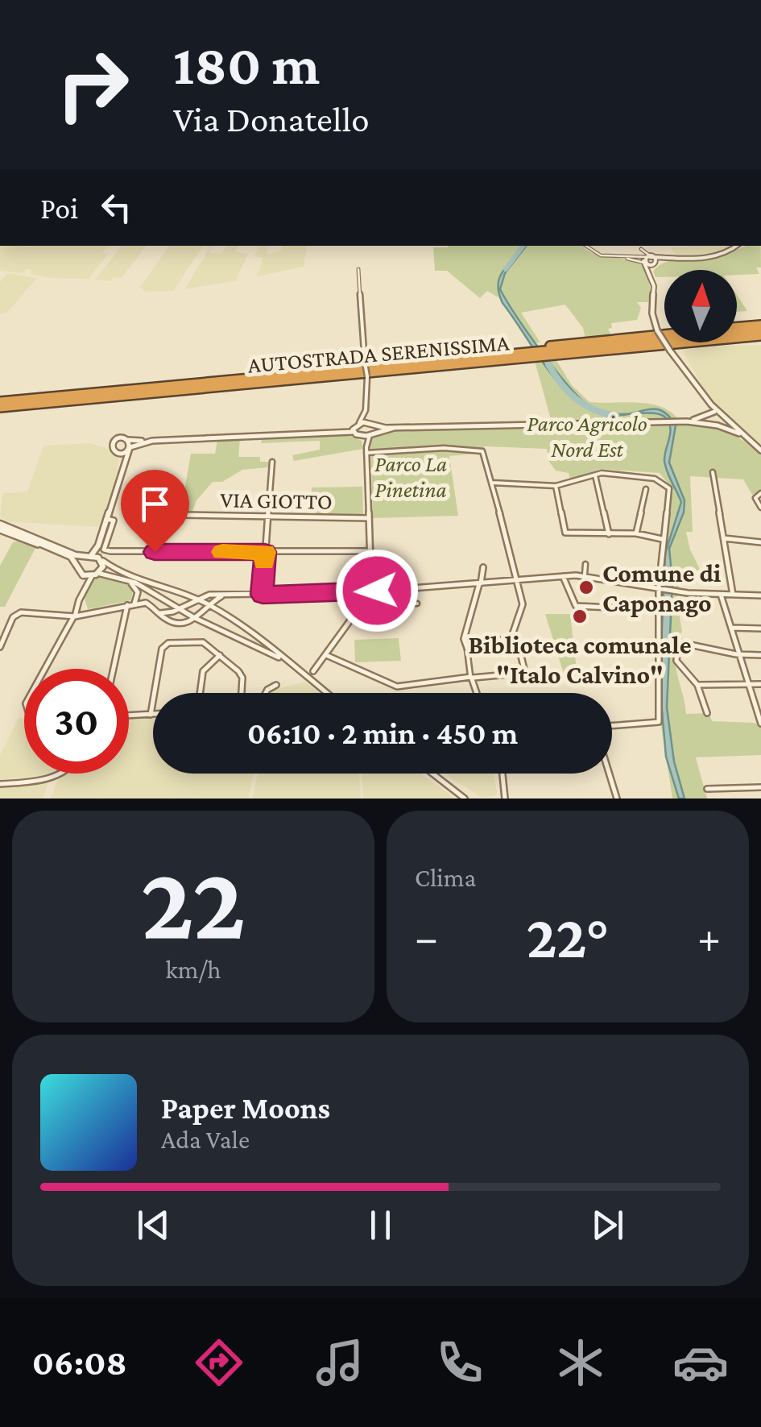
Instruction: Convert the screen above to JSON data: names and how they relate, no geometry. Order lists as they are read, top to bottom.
{
  "streets": {
    "highway": ["AUTOSTRADA SERENISSIMA"],
    "street": ["VIA GIOTTO"]
  },
  "parks": ["Parco Agricolo Nord Est", "Parco La Pinetina"],
  "places": ["Comune di Caponago", "Biblioteca comunale \"Italo Calvino\""],
  "north": "top",
  "page": {
    "turn": ["180 m", "Via Donatello"],
    "then": "Poi",
    "limit": "30",
    "trip": "06:10 · 2 min · 450 m",
    "tile": [
      ["22", "km/h"],
      "Clima"
    ],
    "heat": ["−", "22°", "+"],
    "song": ["Paper Moons", "Ada Vale"],
    "tabs": "06:08"
  }
}
